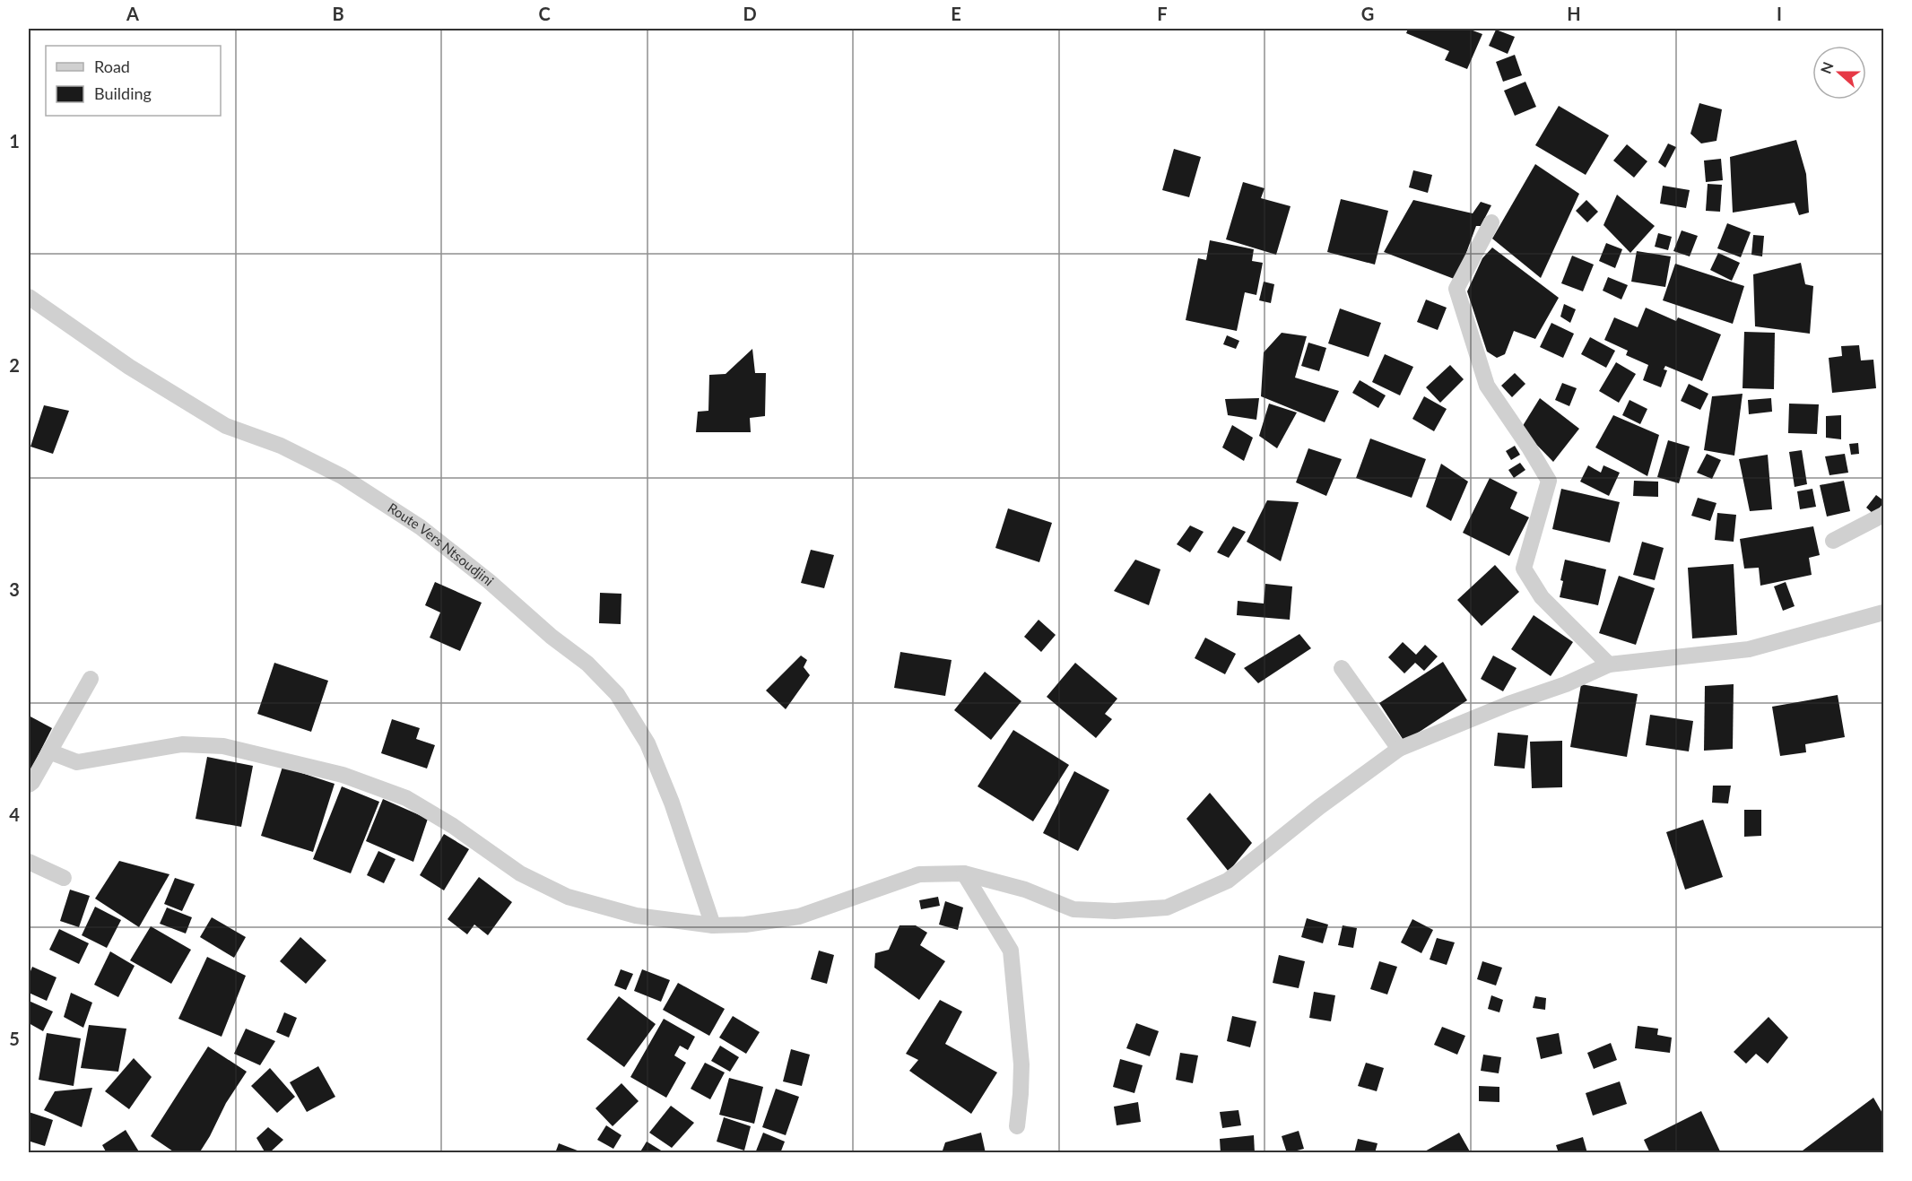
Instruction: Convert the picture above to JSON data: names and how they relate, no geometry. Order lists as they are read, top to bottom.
{
  "streets": {
    "street": ["Route Vers Ntsoudjini"]
  },
  "legend": ["Road", "Building"],
  "north": "left",
  "grid": {
    "columns": [
      "A",
      "B",
      "C",
      "D",
      "E",
      "F",
      "G",
      "H",
      "I"
    ],
    "rows": [
      "1",
      "2",
      "3",
      "4",
      "5"
    ]
  }
}
